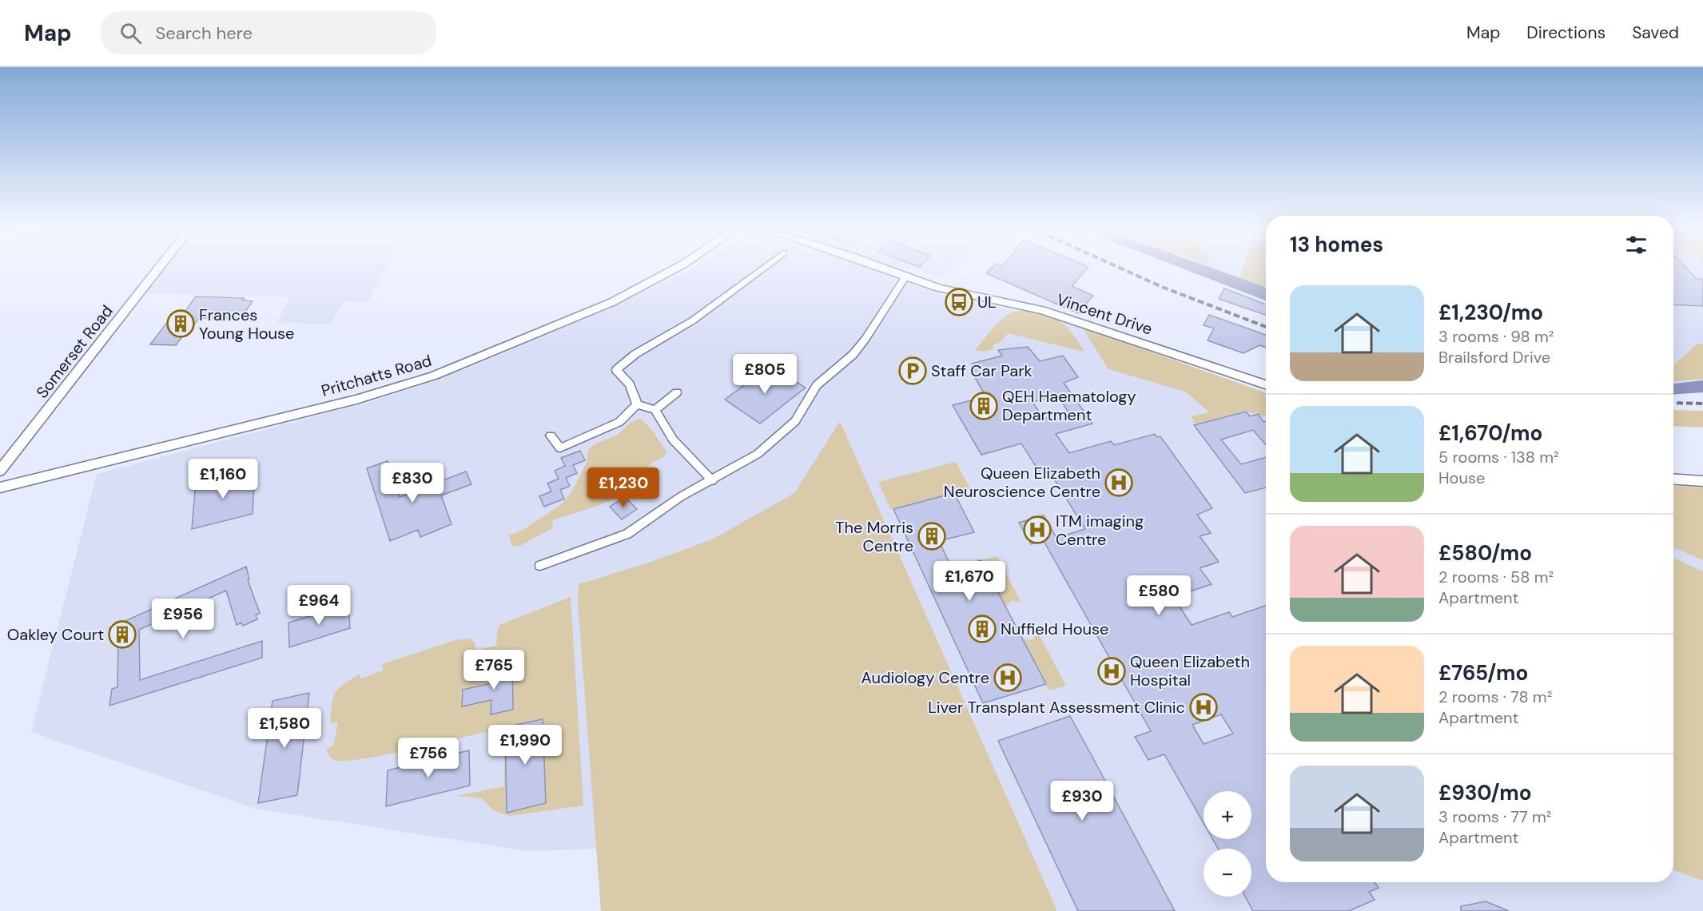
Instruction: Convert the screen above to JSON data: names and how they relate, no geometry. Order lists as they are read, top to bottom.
{
  "streets": {
    "street": ["Vincent Drive", "Somerset Road", "Pritchatts Road"]
  },
  "places": {
    "bus stop": ["UL"],
    "building": [
      "Frances Young House",
      "QEH Haematology Department",
      "The Morris Centre",
      "Nuffield House",
      "Oakley Court"
    ],
    "parking": ["Staff Car Park"],
    "hospital": [
      "Queen Elizabeth Neuroscience Centre",
      "ITM imaging Centre",
      "Queen Elizabeth Hospital",
      "Audiology Centre",
      "Liver Transplant Assessment Clinic"
    ]
  },
  "page": {
    "header": "Map",
    "search": "Search here",
    "nav": ["Map", "Directions", "Saved"],
    "heading": "13 homes",
    "list": [
      {
        "name": "£1,230/mo",
        "note": "3 rooms · 98 m² · Brailsford Drive"
      },
      {
        "name": "£1,670/mo",
        "note": "5 rooms · 138 m² · House"
      },
      {
        "name": "£580/mo",
        "note": "2 rooms · 58 m² · Apartment"
      },
      {
        "name": "£765/mo",
        "note": "2 rooms · 78 m² · Apartment"
      },
      {
        "name": "£930/mo",
        "note": "3 rooms · 77 m² · Apartment"
      }
    ],
    "price": [
      "£805",
      "£1,160",
      "£830",
      "£1,230",
      "£1,670",
      "£580",
      "£964",
      "£956",
      "£765",
      "£1,580",
      "£1,990",
      "£756",
      "£930"
    ],
    "map_buttons": ["+", "−"]
  }
}
